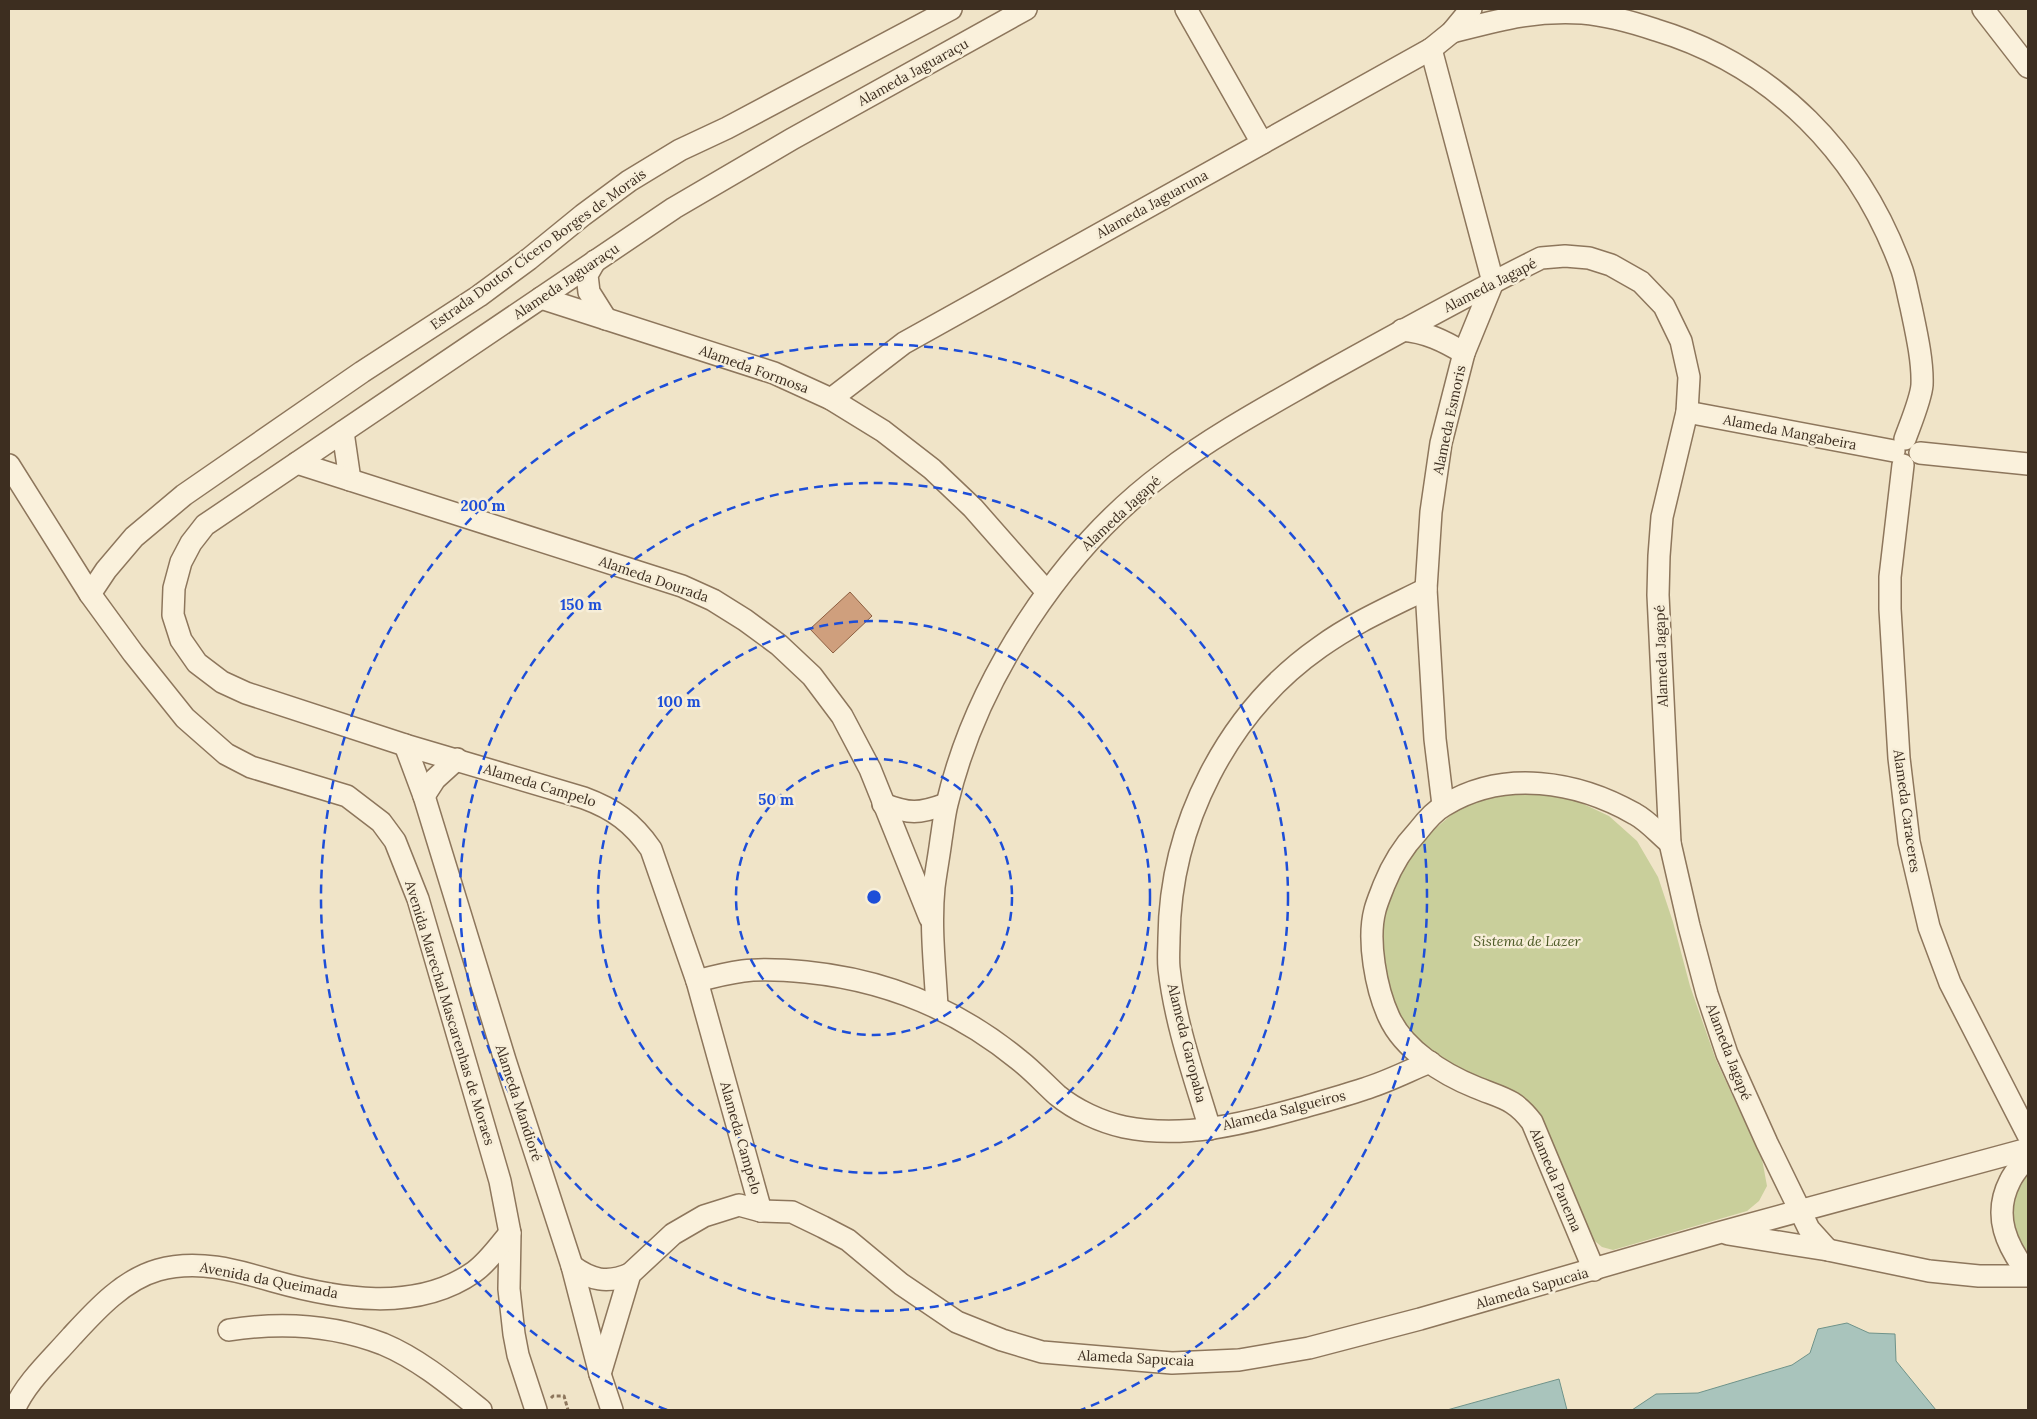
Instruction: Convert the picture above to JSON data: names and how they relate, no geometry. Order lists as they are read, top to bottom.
{
  "streets": {
    "street": [
      "Alameda Jaguaraçu",
      "Alameda Jaguaruna",
      "Estrada Doutor Cícero Borges de Morais",
      "Alameda Jagapé",
      "Alameda Formosa",
      "Alameda Esmoris",
      "Alameda Mangabeira",
      "Alameda Dourada",
      "Alameda Campelo",
      "Alameda Caraceres",
      "Avenida Marechal Mascarenhas de Moraes",
      "Alameda Garopaba",
      "Alameda Mandioré",
      "Alameda Salgueiros",
      "Alameda Panema",
      "Avenida da Queimada",
      "Alameda Sapucaia"
    ]
  },
  "crossings": [
    ["Alameda Jaguaraçu", "Alameda Formosa"],
    ["Alameda Jaguaraçu", "Alameda Dourada"],
    ["Alameda Jaguaraçu", "Alameda Campelo"],
    ["Alameda Jaguaruna", "Alameda Formosa"],
    ["Alameda Jaguaruna", "Alameda Caraceres"],
    ["Estrada Doutor Cícero Borges de Morais", "Avenida Marechal Mascarenhas de Moraes"],
    ["Alameda Jagapé", "Alameda Formosa"],
    ["Alameda Jagapé", "Alameda Esmoris"],
    ["Alameda Jagapé", "Alameda Mangabeira"],
    ["Alameda Jagapé", "Alameda Dourada"],
    ["Alameda Jagapé", "Alameda Salgueiros"],
    ["Alameda Jagapé", "Alameda Panema"],
    ["Alameda Jagapé", "Alameda Sapucaia"],
    ["Alameda Esmoris", "Alameda Garopaba"],
    ["Alameda Esmoris", "Alameda Panema"],
    ["Alameda Mangabeira", "Alameda Caraceres"],
    ["Alameda Campelo", "Alameda Mandioré"],
    ["Alameda Campelo", "Alameda Salgueiros"],
    ["Alameda Campelo", "Alameda Sapucaia"],
    ["Avenida Marechal Mascarenhas de Moraes", "Avenida da Queimada"],
    ["Alameda Garopaba", "Alameda Salgueiros"],
    ["Alameda Salgueiros", "Alameda Panema"],
    ["Alameda Panema", "Alameda Sapucaia"]
  ],
  "parks": ["Sistema de Lazer"],
  "rings": [
    "200 m",
    "150 m",
    "100 m",
    "50 m"
  ]
}
